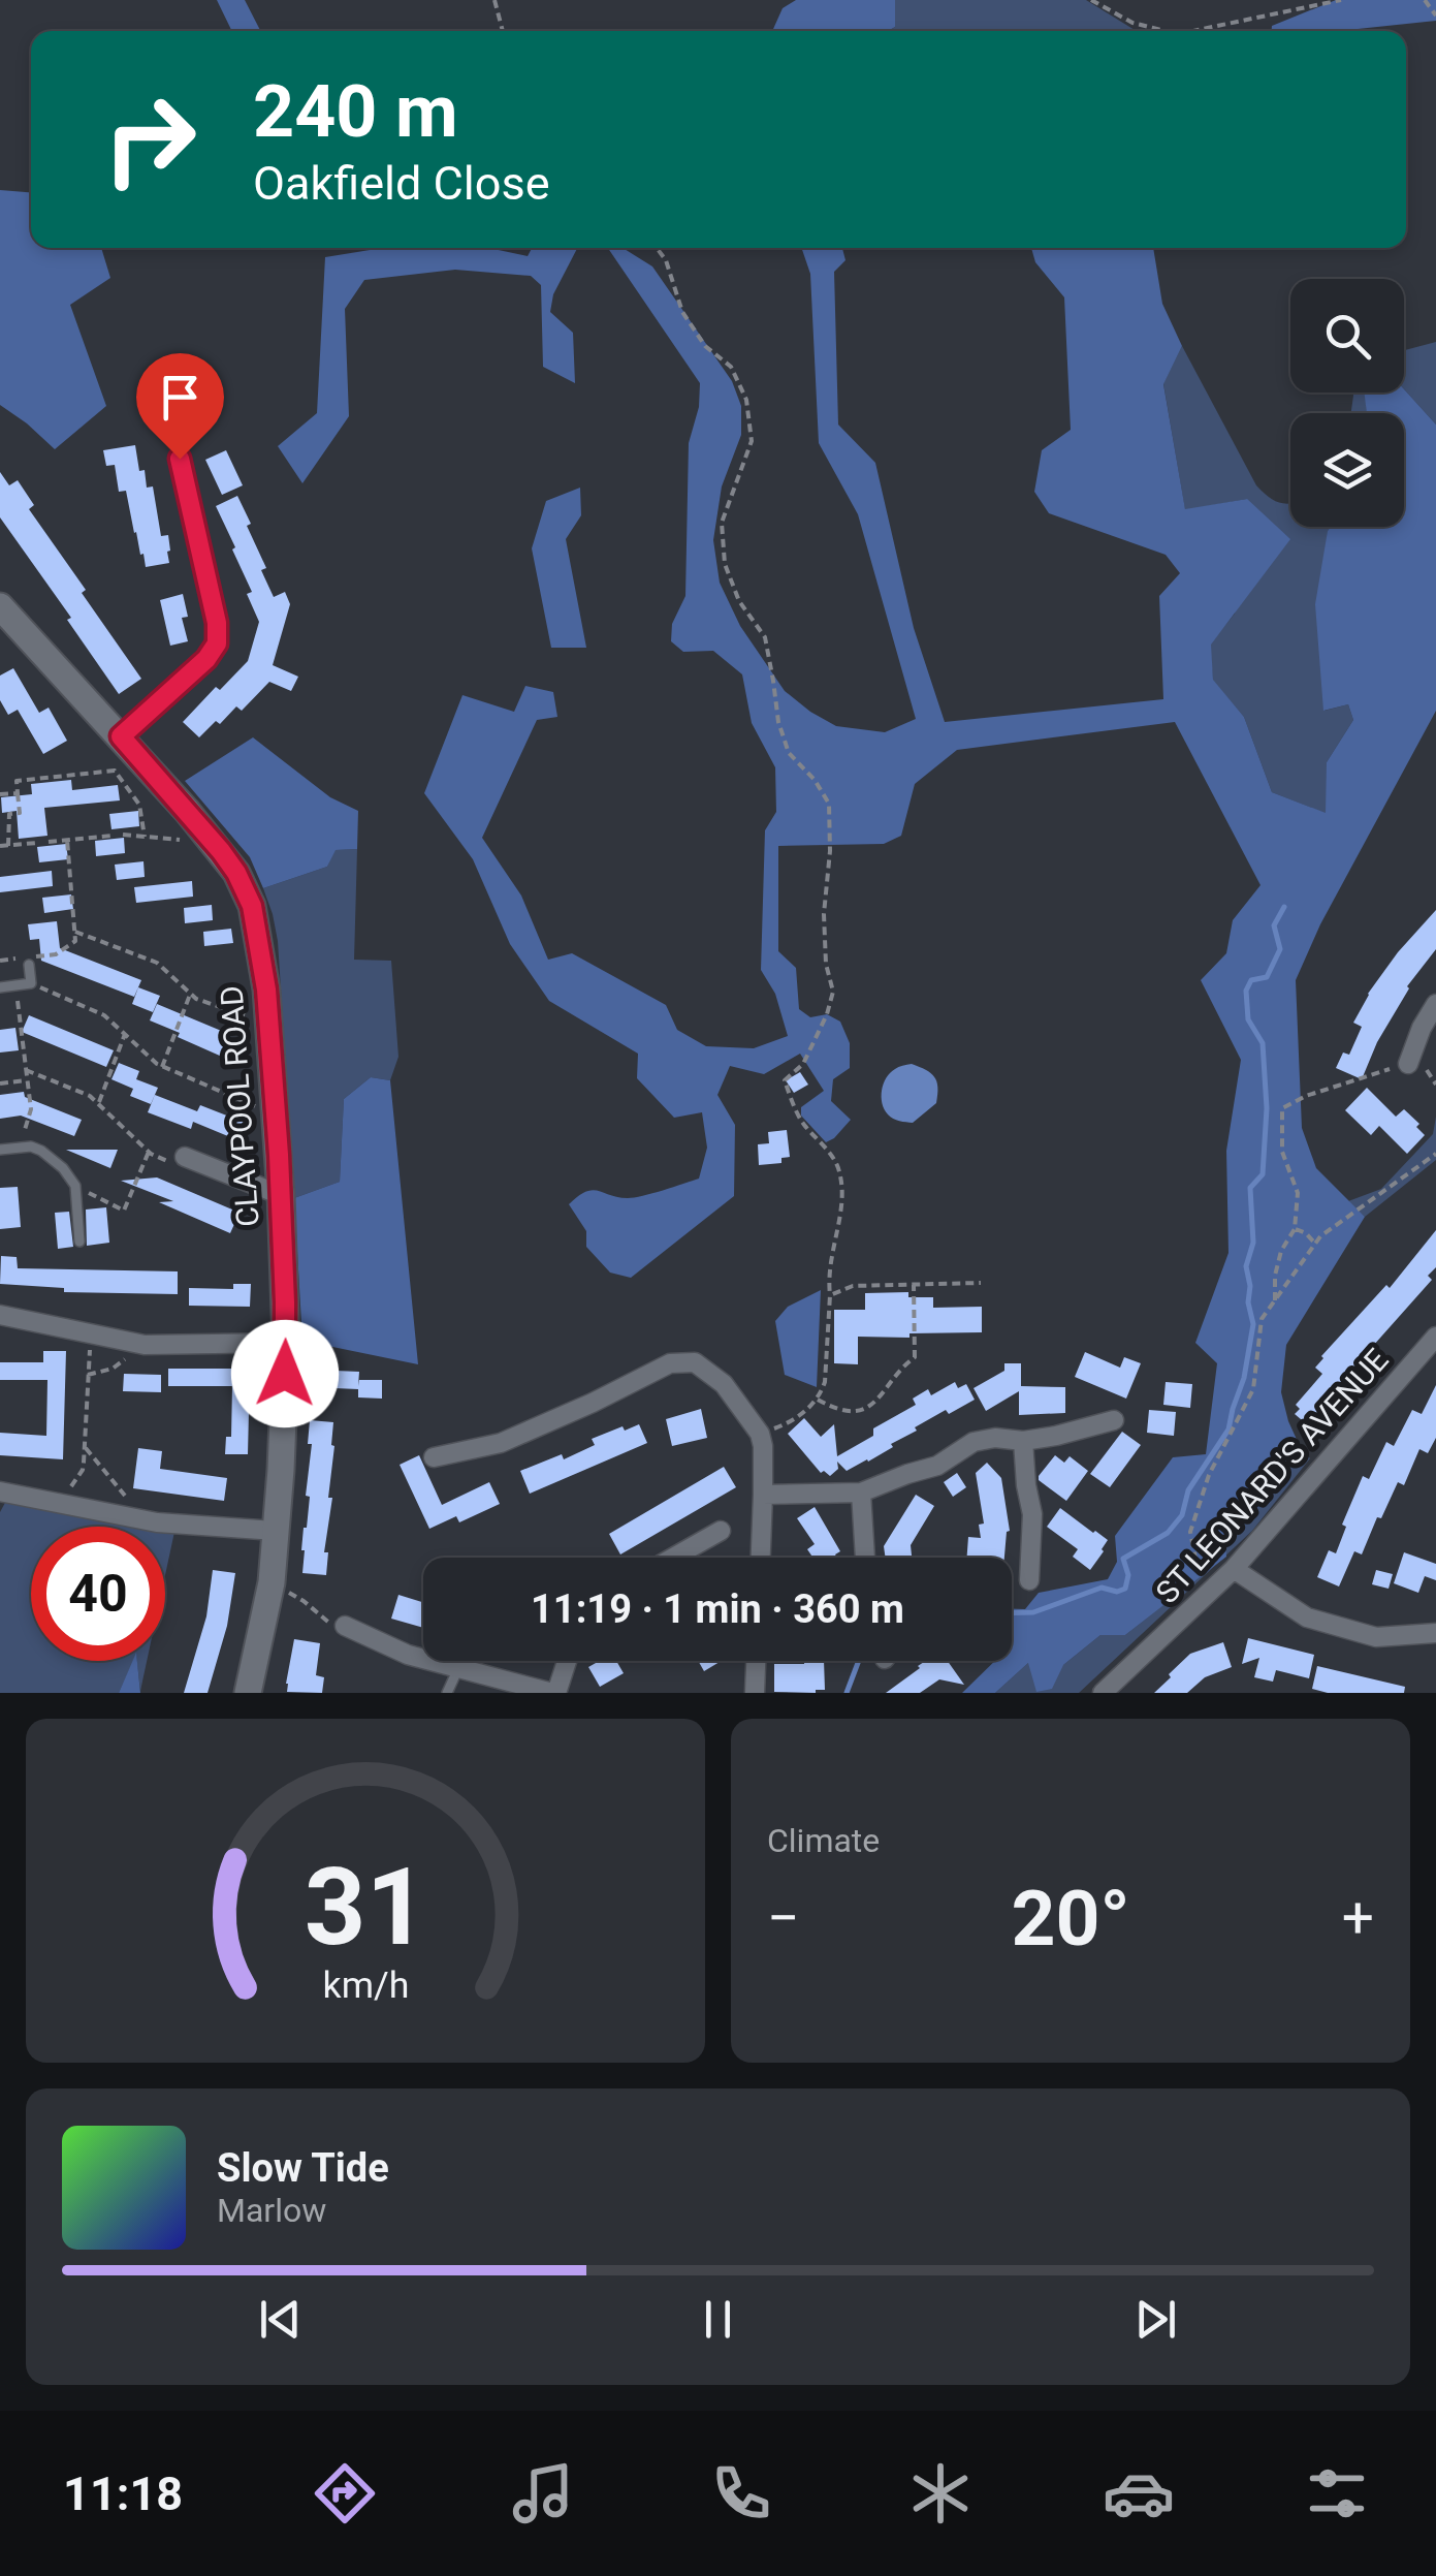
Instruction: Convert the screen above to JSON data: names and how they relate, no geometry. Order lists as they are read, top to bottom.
{
  "streets": {
    "street": ["CLAYPOOL ROAD", "ST LEONARD'S AVENUE"]
  },
  "page": {
    "turn": ["240 m", "Oakfield Close"],
    "limit": "40",
    "trip": "11:19 · 1 min · 360 m",
    "tile": "Climate",
    "heat": ["−", "20°", "+"],
    "song": ["Slow Tide", "Marlow"],
    "tabs": "11:18",
    "gauge": ["31", "km/h"]
  }
}
